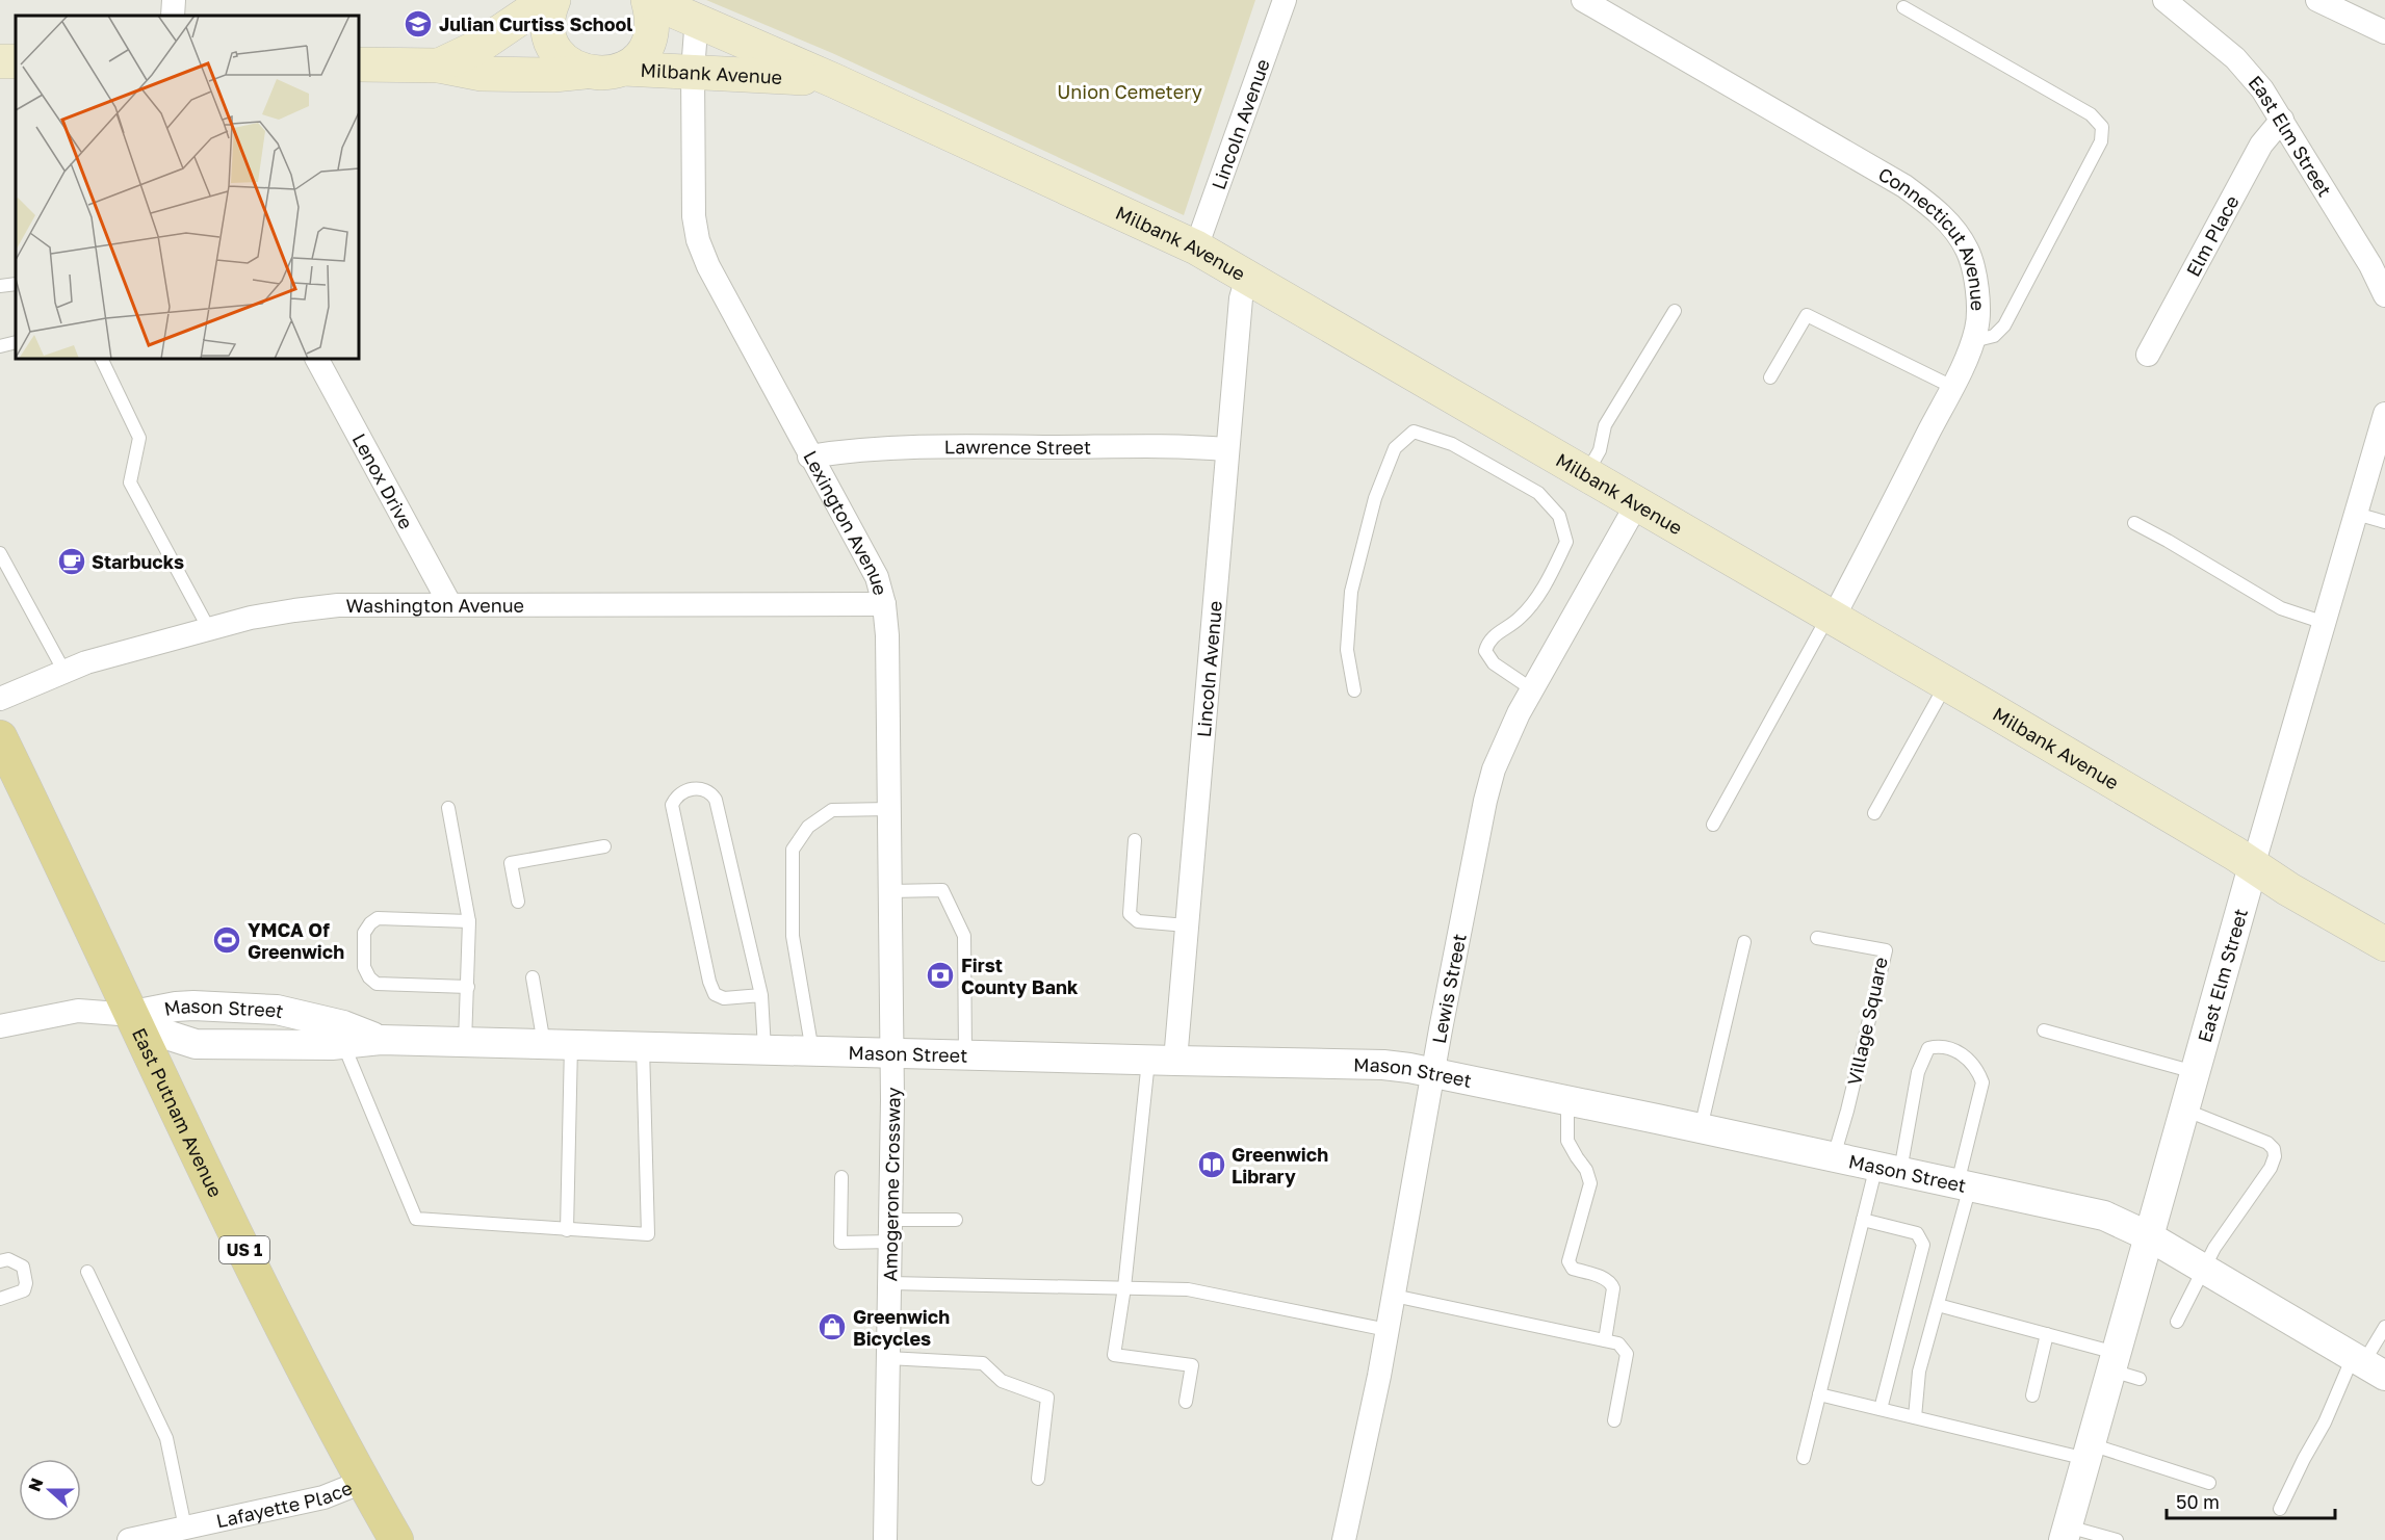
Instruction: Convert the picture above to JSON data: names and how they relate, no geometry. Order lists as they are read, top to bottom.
{
  "streets": {
    "main road": ["Milbank Avenue", "East Putnam Avenue", "US 1"],
    "street": [
      "Lincoln Avenue",
      "East Elm Street",
      "Elm Place",
      "Connecticut Avenue",
      "Lawrence Street",
      "Lenox Drive",
      "Lexington Avenue",
      "Washington Avenue",
      "Lewis Street",
      "Mason Street",
      "Amogerone Crossway",
      "Lafayette Place"
    ],
    "lane": ["Village Square"]
  },
  "crossings": [
    ["Milbank Avenue", "Lincoln Avenue"],
    ["Milbank Avenue", "East Elm Street"],
    ["Milbank Avenue", "Connecticut Avenue"],
    ["Milbank Avenue", "Lexington Avenue"],
    ["Milbank Avenue", "Lewis Street"],
    ["Lincoln Avenue", "Lawrence Street"],
    ["Lincoln Avenue", "Mason Street"],
    ["East Elm Street", "Elm Place"],
    ["East Elm Street", "Mason Street"],
    ["Lawrence Street", "Lexington Avenue"],
    ["Lenox Drive", "Washington Avenue"],
    ["Lexington Avenue", "Washington Avenue"],
    ["Lexington Avenue", "Mason Street"],
    ["Lexington Avenue", "Amogerone Crossway"],
    ["Lewis Street", "Mason Street"],
    ["Mason Street", "Village Square"],
    ["Mason Street", "East Putnam Avenue"],
    ["Mason Street", "Amogerone Crossway"],
    ["East Putnam Avenue", "US 1"],
    ["East Putnam Avenue", "Lafayette Place"],
    ["US 1", "Lafayette Place"]
  ],
  "parks": ["Union Cemetery"],
  "places": {
    "school or university": ["Julian Curtiss School"],
    "cafe": ["Starbucks"],
    "sports": ["YMCA Of Greenwich"],
    "bank": ["First County Bank"],
    "library": ["Greenwich Library"],
    "shop": ["Greenwich Bicycles"]
  },
  "scale_bar": "50 m",
  "north": "left"
}
